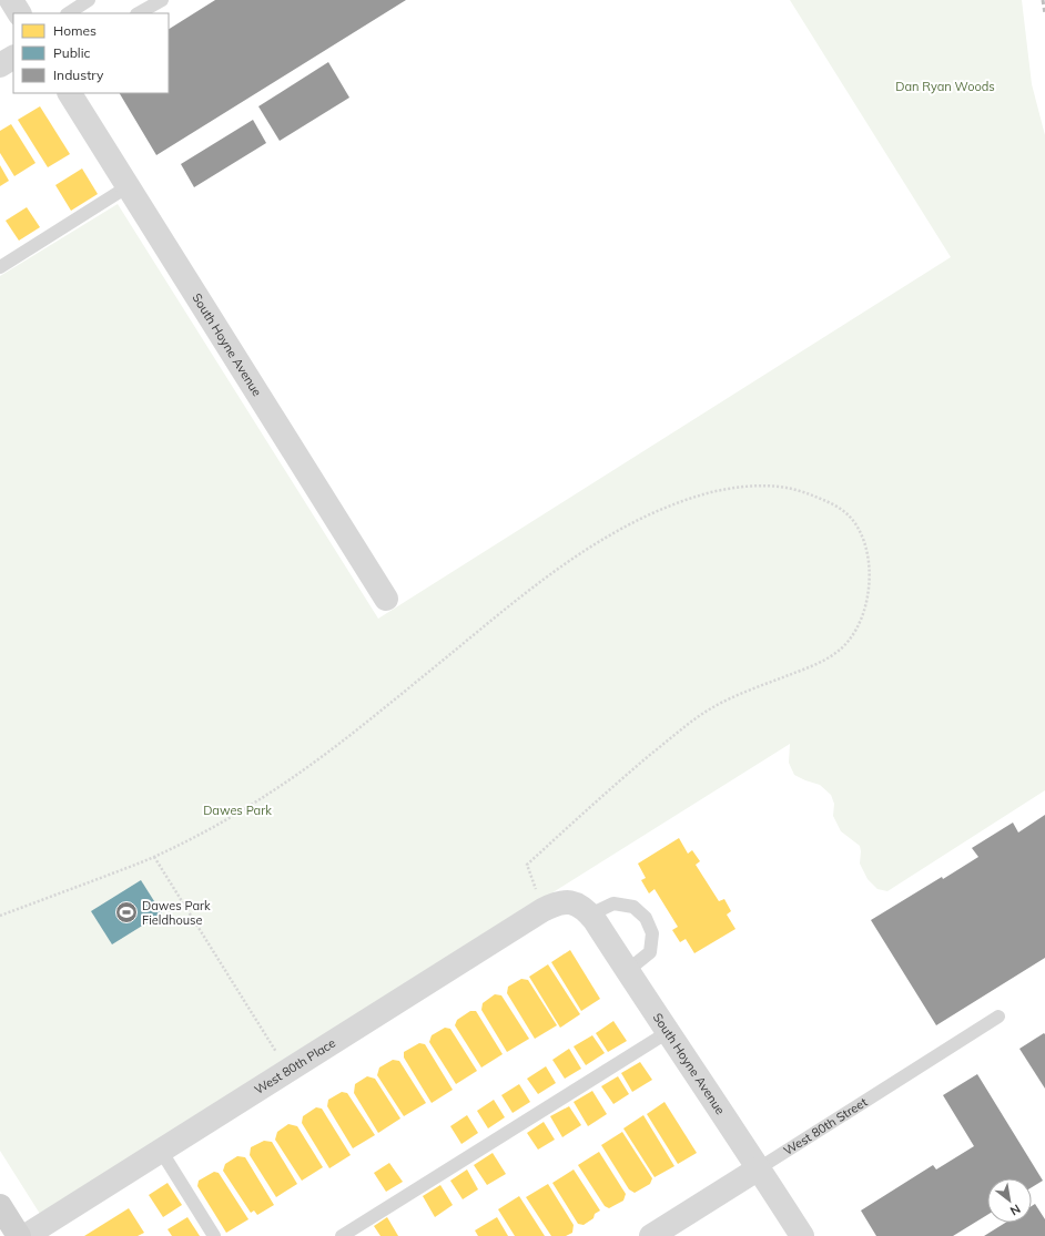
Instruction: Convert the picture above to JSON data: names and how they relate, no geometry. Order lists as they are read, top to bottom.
{
  "streets": {
    "street": ["South Hoyne Avenue", "West 80th Place", "West 80th Street"]
  },
  "crossings": [
    ["South Hoyne Avenue", "West 80th Place"],
    ["South Hoyne Avenue", "West 80th Street"]
  ],
  "parks": ["Dan Ryan Woods", "Dawes Park"],
  "places": {
    "sports": ["Dawes Park Fieldhouse"]
  },
  "legend": ["Homes", "Public", "Industry"],
  "north": "bottom right"
}
